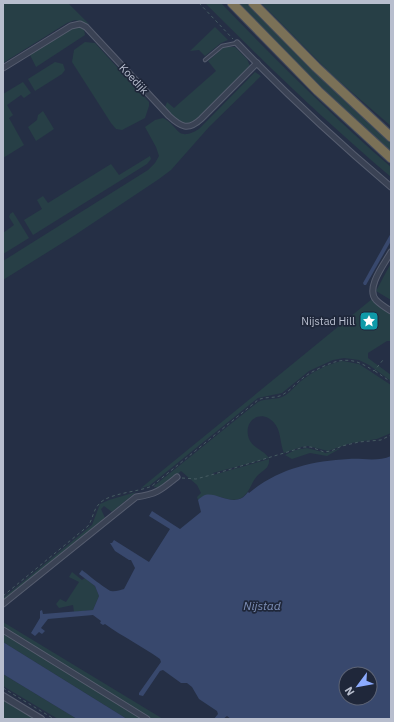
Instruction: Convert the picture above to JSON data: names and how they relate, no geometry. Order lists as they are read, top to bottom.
{
  "streets": {
    "street": ["Koedijk"]
  },
  "water": ["Nijstad"],
  "places": {
    "place": ["Nijstad Hill"]
  },
  "north": "bottom left"
}
